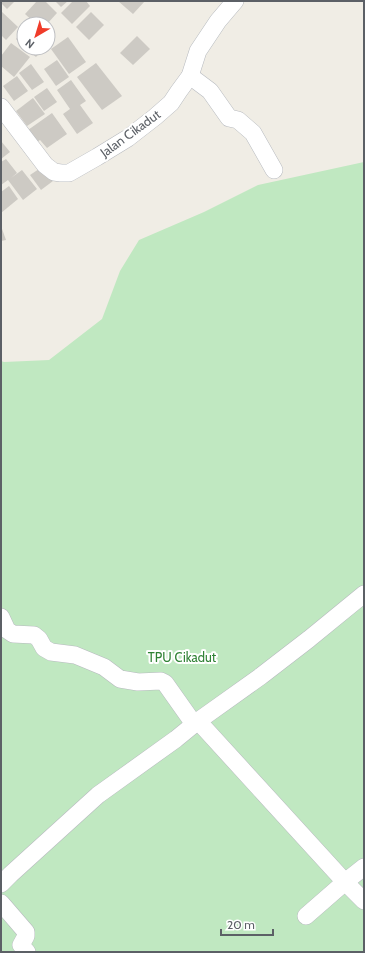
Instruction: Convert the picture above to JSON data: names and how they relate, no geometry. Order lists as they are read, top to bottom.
{
  "streets": {
    "street": ["Jalan Cikadut"]
  },
  "parks": ["TPU Cikadut"],
  "scale_bar": "20 m",
  "north": "bottom left"
}
